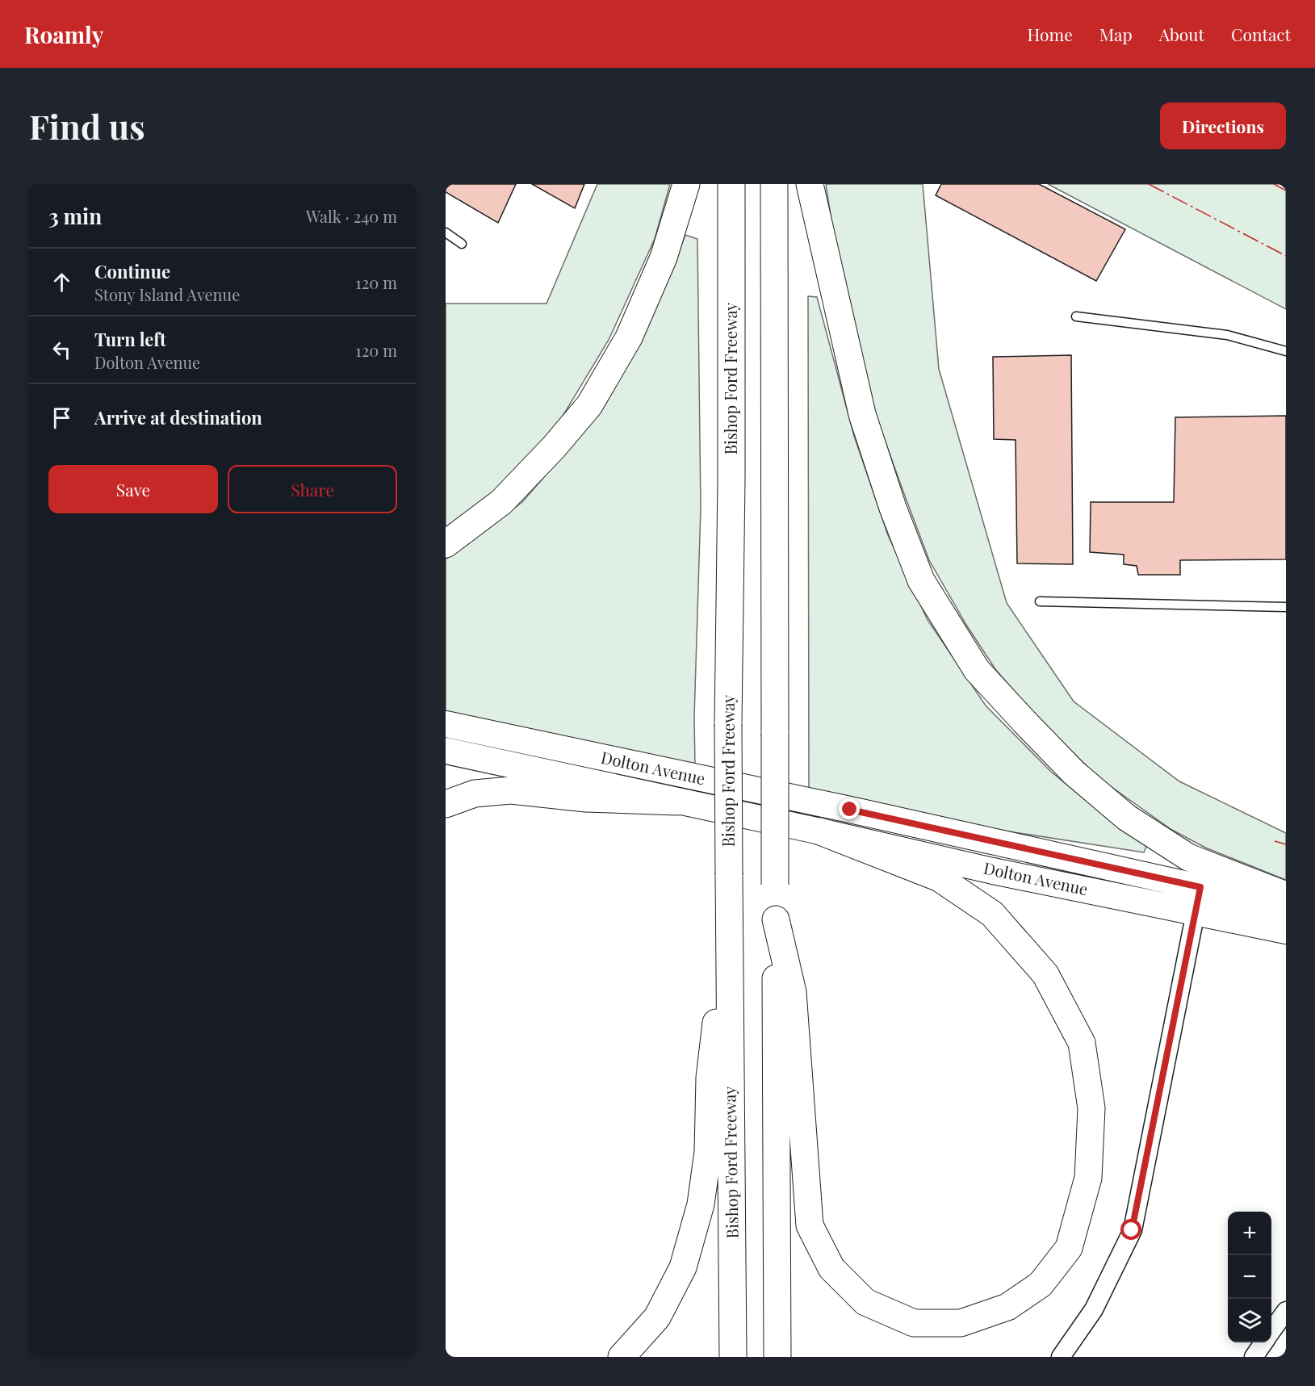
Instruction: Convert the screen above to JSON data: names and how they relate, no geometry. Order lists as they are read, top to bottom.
{
  "streets": {
    "highway": ["Bishop Ford Freeway"],
    "street": ["Dolton Avenue"]
  },
  "page": {
    "header": "Roamly",
    "nav": [
      "Home",
      "Map",
      "About",
      "Contact"
    ],
    "buttons": [
      "Directions",
      ["Save", "Share"]
    ],
    "title": "Find us",
    "heading": ["3 min", "Walk · 240 m"],
    "list": [
      ["Continue", "Stony Island Avenue", "120 m"],
      ["Turn left", "Dolton Avenue", "120 m"],
      "Arrive at destination"
    ],
    "map_buttons": ["+", "−"]
  }
}
